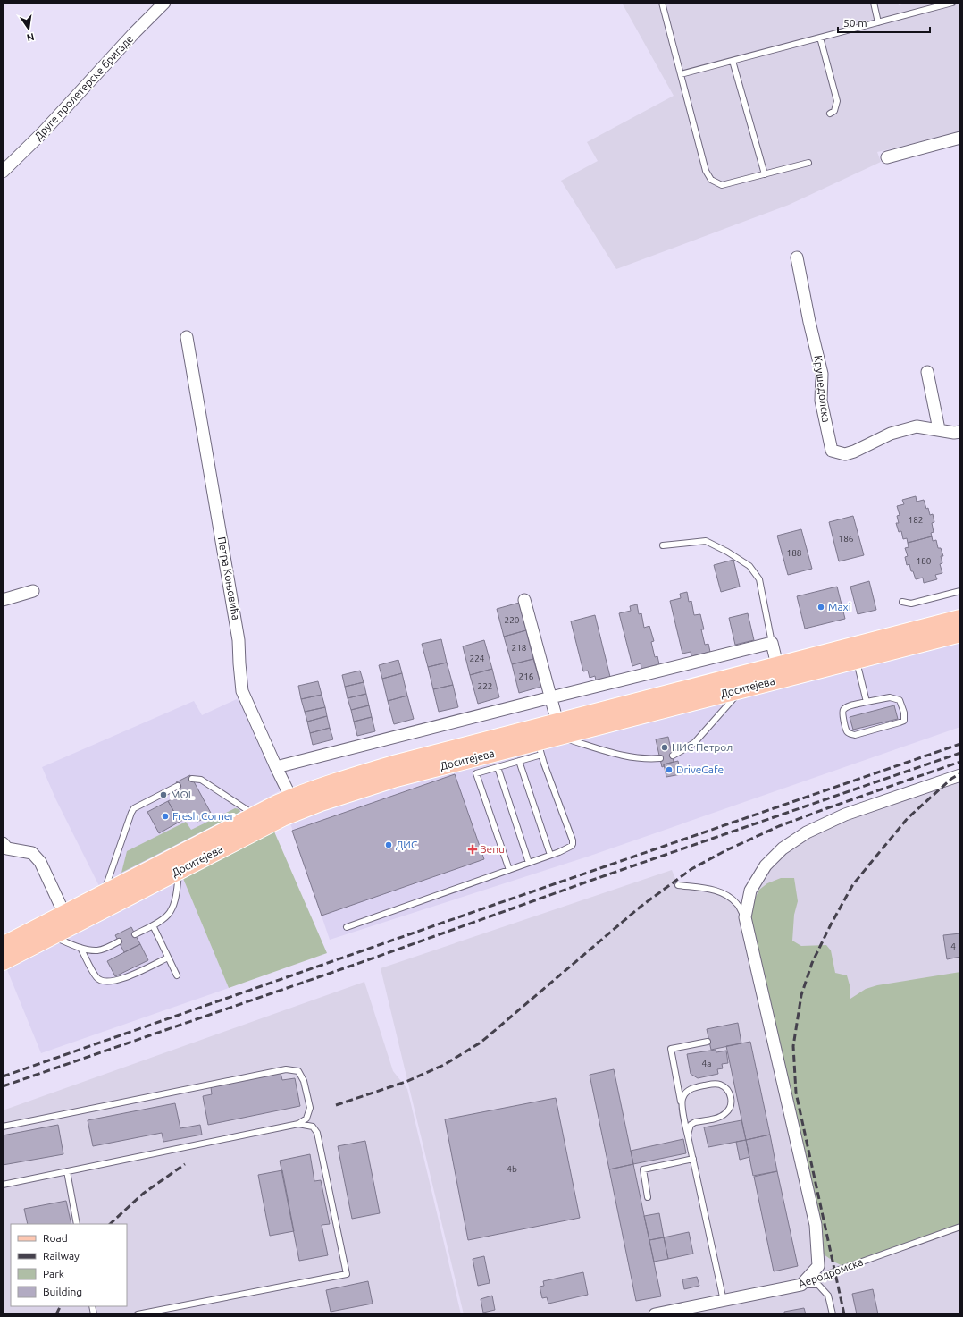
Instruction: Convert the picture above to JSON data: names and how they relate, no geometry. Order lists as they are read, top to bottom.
{
  "streets": {
    "main road": ["Доситејева"],
    "street": [
      "Друге пролетерске бригаде",
      "Крушедолска",
      "Петра Коњовића",
      "Аеродромска"
    ]
  },
  "crossings": [
    ["Петра Коњовића", "Доситејева"]
  ],
  "places": {
    "other": [
      "Maxi",
      "НИС Петрол",
      "DriveCafe",
      "MOL",
      "Fresh Corner",
      "ДИС"
    ],
    "health": ["Benu"]
  },
  "house_numbers": [
    "182",
    "186",
    "188",
    "180",
    "220",
    "218",
    "224",
    "216",
    "222",
    "4",
    "4a",
    "4b"
  ],
  "legend": [
    "Road",
    "Railway",
    "Park",
    "Building"
  ],
  "scale_bar": "50 m",
  "north": "bottom"
}
